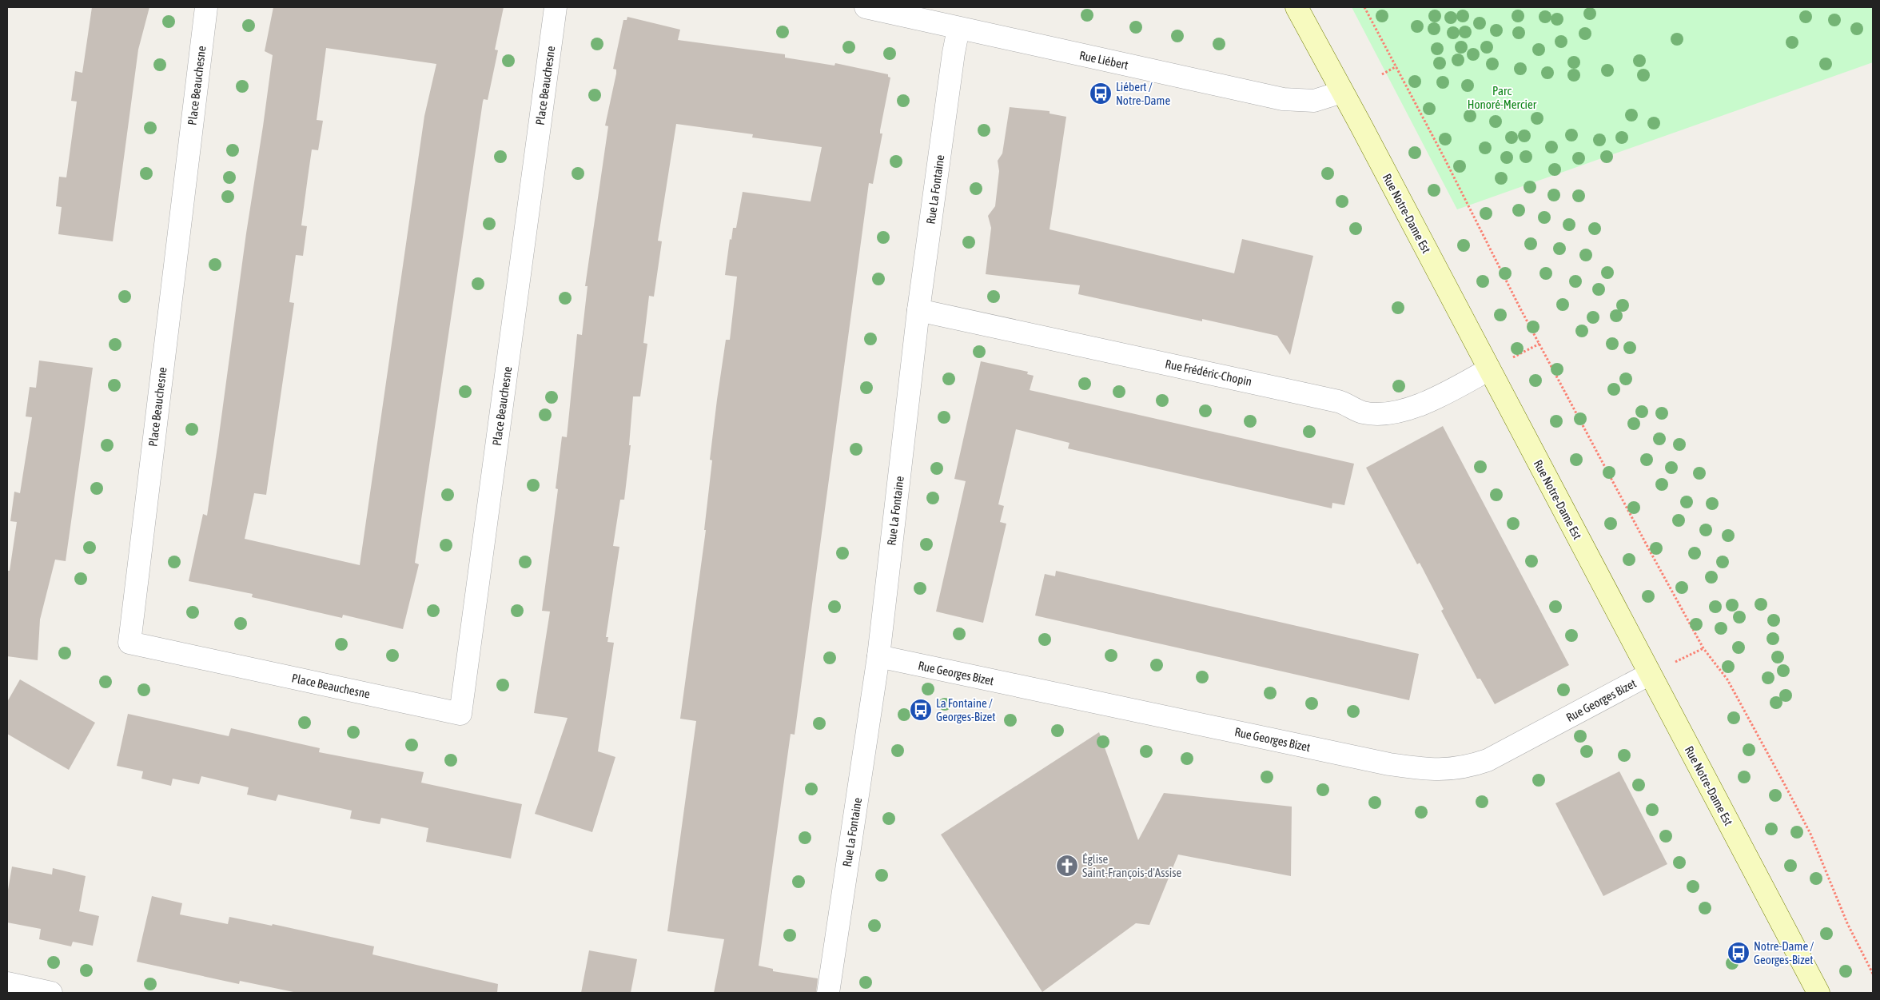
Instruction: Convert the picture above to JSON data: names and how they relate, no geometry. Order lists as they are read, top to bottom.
{
  "streets": {
    "main road": ["Rue Notre-Dame Est"],
    "street": [
      "Rue Liébert",
      "Place Beauchesne",
      "Rue La Fontaine",
      "Rue Frédéric-Chopin",
      "Rue Georges Bizet"
    ]
  },
  "crossings": [
    ["Rue Liébert", "Rue La Fontaine"],
    ["Rue Liébert", "Rue Notre-Dame Est"],
    ["Rue La Fontaine", "Rue Frédéric-Chopin"],
    ["Rue La Fontaine", "Rue Georges Bizet"],
    ["Rue Notre-Dame Est", "Rue Frédéric-Chopin"],
    ["Rue Notre-Dame Est", "Rue Georges Bizet"]
  ],
  "parks": ["Parc Honoré-Mercier"],
  "places": {
    "bus stop": ["Liébert / Notre-Dame", "La Fontaine / Georges-Bizet", "Notre-Dame / Georges-Bizet"],
    "church": ["Église Saint-François-d'Assise"]
  }
}
